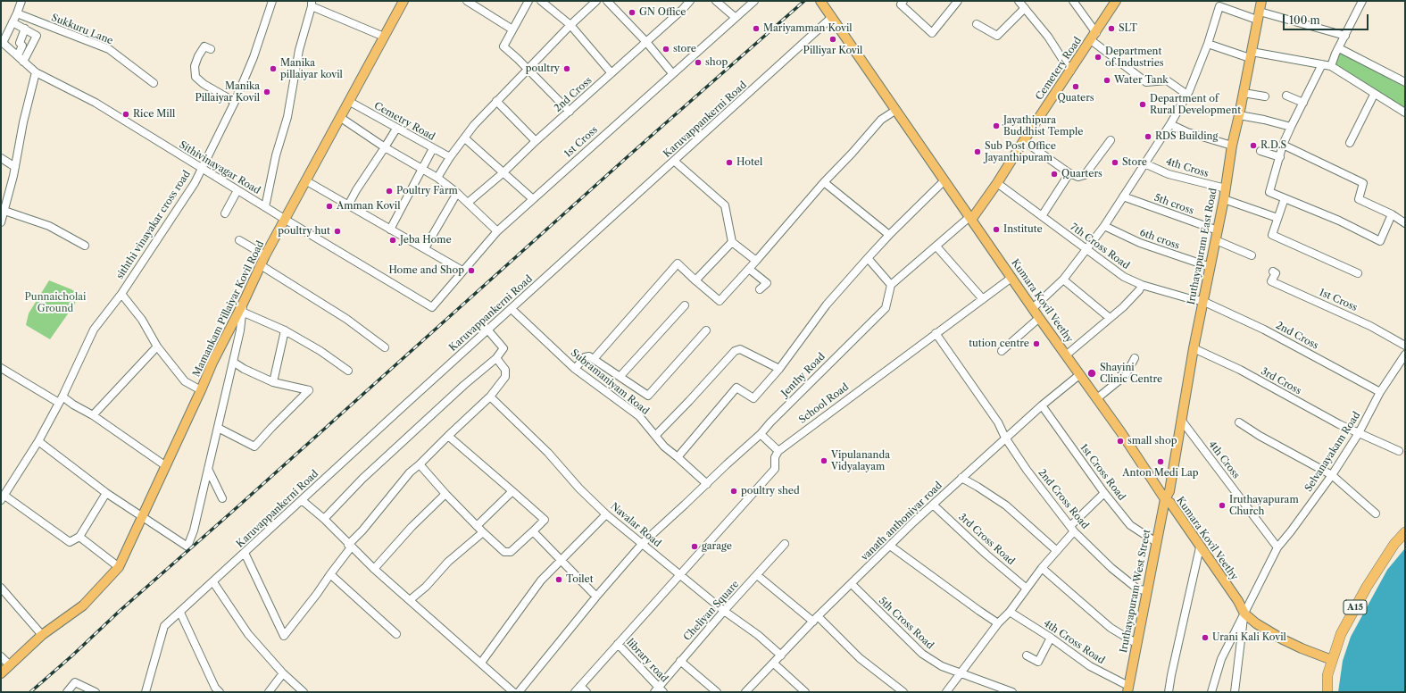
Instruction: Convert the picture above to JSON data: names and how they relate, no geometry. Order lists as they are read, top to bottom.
{
  "streets": {
    "highway": ["A15"],
    "main road": [
      "Cemetery Road",
      "Iruthayapuram East Road",
      "Kumara Kovil Veethy",
      "Mamankam Pillaiyar Kovil Road",
      "Iruthayapuram West Street"
    ],
    "street": [
      "Sukkuru Lane",
      "2nd Cross",
      "Karuvappankerni Road",
      "Cemetry Road",
      "1st Cross",
      "Sithivinayagar Road",
      "4th Cross",
      "5th cross",
      "siththi vinayakar cross road",
      "6th cross",
      "7th Cross Road",
      "Jenthy Road",
      "3rd Cross",
      "Subramaniyam Road",
      "School Road",
      "Selvanayakam Road",
      "1st Cross Road",
      "2nd Cross Road",
      "vanath anthoniyar road",
      "Navalar Road",
      "3rd Cross Road",
      "Cheliyan Square",
      "5th Cross Road",
      "4th Cross Road",
      "library road"
    ]
  },
  "crossings": [
    ["Cemetery Road", "7th Cross Road"],
    ["Cemetery Road", "Kumara Kovil Veethy"],
    ["2nd Cross", "7th Cross Road"],
    ["2nd Cross", "Iruthayapuram East Road"],
    ["2nd Cross", "Selvanayakam Road"],
    ["Karuvappankerni Road", "Kumara Kovil Veethy"],
    ["Karuvappankerni Road", "Subramaniyam Road"],
    ["Cemetry Road", "Mamankam Pillaiyar Kovil Road"],
    ["1st Cross", "Sithivinayagar Road"],
    ["Sithivinayagar Road", "siththi vinayakar cross road"],
    ["Sithivinayagar Road", "Mamankam Pillaiyar Kovil Road"],
    ["4th Cross", "Iruthayapuram East Road"],
    ["4th Cross", "Selvanayakam Road"],
    ["5th cross", "Iruthayapuram East Road"],
    ["6th cross", "Iruthayapuram East Road"],
    ["7th Cross Road", "Iruthayapuram East Road"],
    ["Iruthayapuram East Road", "Kumara Kovil Veethy"],
    ["Iruthayapuram East Road", "3rd Cross"],
    ["Iruthayapuram East Road", "Iruthayapuram West Street"],
    ["Kumara Kovil Veethy", "School Road"],
    ["Kumara Kovil Veethy", "Selvanayakam Road"],
    ["Kumara Kovil Veethy", "vanath anthoniyar road"],
    ["Kumara Kovil Veethy", "Iruthayapuram West Street"],
    ["Jenthy Road", "Subramaniyam Road"],
    ["Jenthy Road", "Navalar Road"],
    ["3rd Cross", "Selvanayakam Road"],
    ["School Road", "2nd Cross Road"],
    ["1st Cross Road", "vanath anthoniyar road"],
    ["1st Cross Road", "Iruthayapuram West Street"],
    ["2nd Cross Road", "vanath anthoniyar road"],
    ["2nd Cross Road", "Iruthayapuram West Street"],
    ["vanath anthoniyar road", "Navalar Road"],
    ["vanath anthoniyar road", "3rd Cross Road"],
    ["vanath anthoniyar road", "5th Cross Road"],
    ["Navalar Road", "Cheliyan Square"],
    ["Iruthayapuram West Street", "4th Cross Road"],
    ["Cheliyan Square", "library road"]
  ],
  "parks": ["Punnaicholai Ground"],
  "places": [
    "GN Office",
    "Mariyamman Kovil",
    "SLT",
    "Pilliyar Kovil",
    "store",
    "Department of Industries",
    "shop",
    "Manika pillaiyar kovil",
    "poultry",
    "Water Tank",
    "Quaters",
    "Manika Pillaiyar Kovil",
    "Department of Rural Development",
    "Rice Mill",
    "Jayathipura Buddhist Temple",
    "RDS Building",
    "R.D.S",
    "Sub Post Office Jayanthipuram",
    "Hotel",
    "Store",
    "Quarters",
    "Poultry Farm",
    "Amman Kovil",
    "Institute",
    "poultry hut",
    "Jeba Home",
    "Home and Shop",
    "tution centre",
    "Shayini Clinic Centre",
    "small shop",
    "Vipulananda Vidyalayam",
    "Anton Medi Lap",
    "poultry shed",
    "Iruthayapuram Church",
    "garage",
    "Toilet",
    "Urani Kali Kovil"
  ],
  "scale_bar": "100 m"
}
